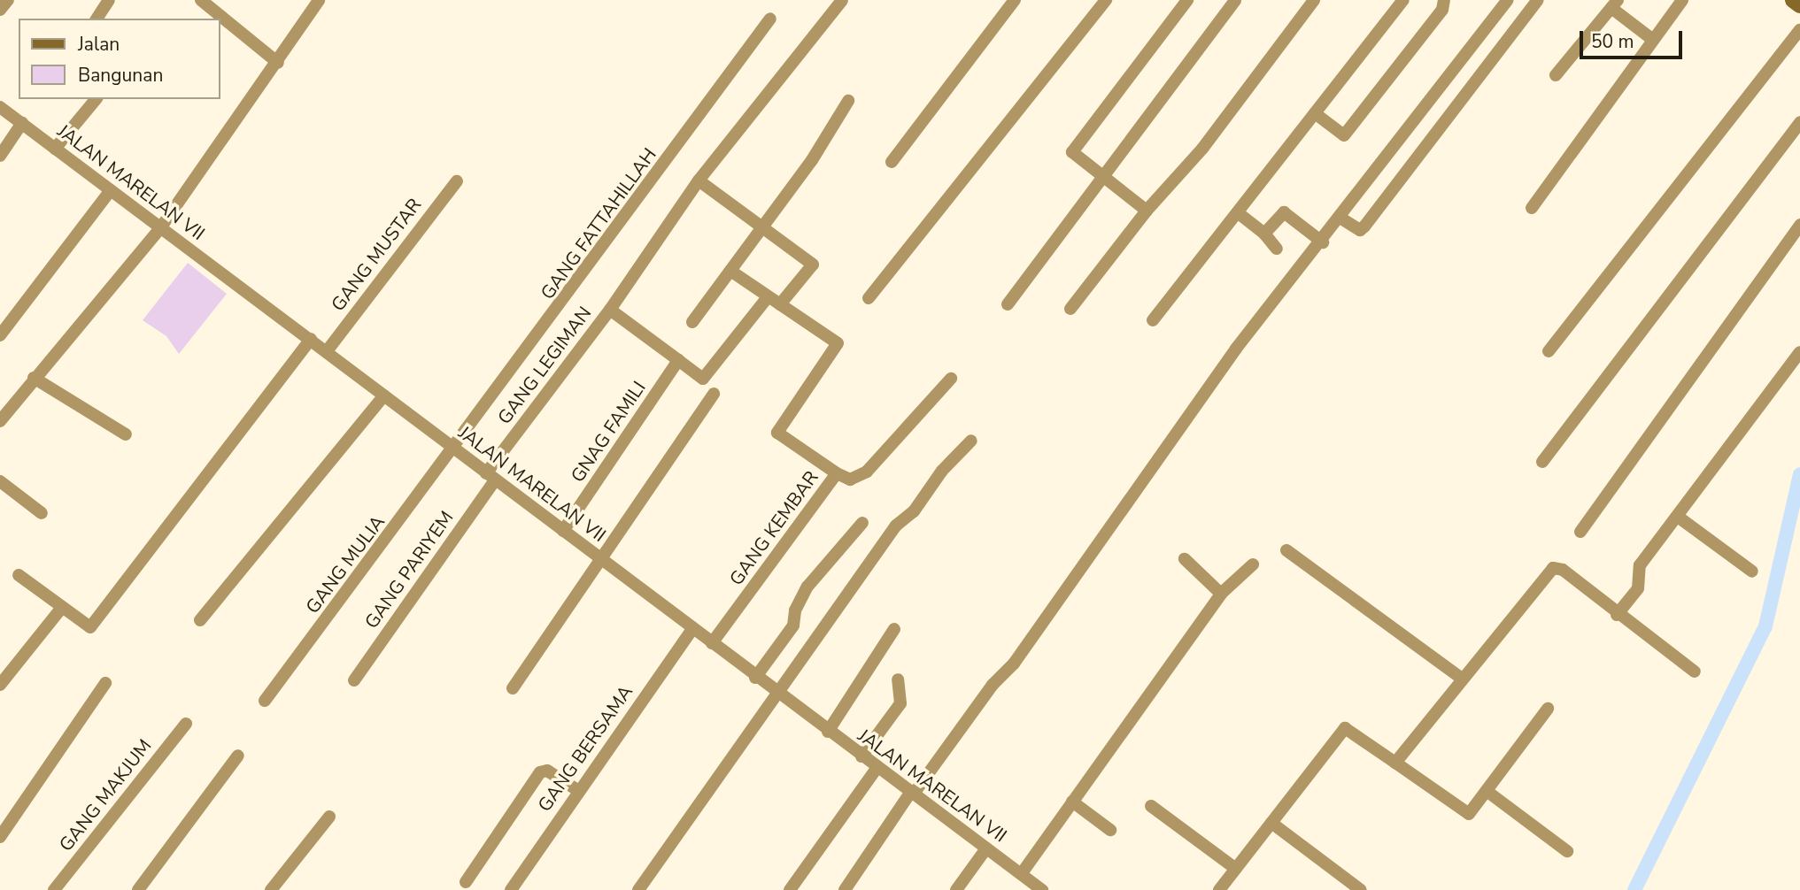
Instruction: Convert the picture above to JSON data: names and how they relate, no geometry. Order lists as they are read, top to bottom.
{
  "streets": {
    "street": [
      "JALAN MARELAN VII",
      "GANG FATTAHILLAH",
      "GANG MUSTAR",
      "GANG LEGIMAN",
      "GNAG FAMILI",
      "GANG KEMBAR",
      "GANG MULIA",
      "GANG PARIYEM",
      "GANG BERSAMA",
      "GANG MAKJUM"
    ]
  },
  "crossings": [
    ["JALAN MARELAN VII", "GANG FATTAHILLAH"],
    ["JALAN MARELAN VII", "GANG MUSTAR"],
    ["JALAN MARELAN VII", "GANG LEGIMAN"],
    ["JALAN MARELAN VII", "GNAG FAMILI"],
    ["JALAN MARELAN VII", "GANG KEMBAR"],
    ["JALAN MARELAN VII", "GANG MULIA"],
    ["JALAN MARELAN VII", "GANG PARIYEM"],
    ["JALAN MARELAN VII", "GANG BERSAMA"],
    ["GANG FATTAHILLAH", "GANG MULIA"],
    ["GANG LEGIMAN", "GANG PARIYEM"]
  ],
  "legend": ["Jalan", "Bangunan"],
  "scale_bar": "50 m"
}
